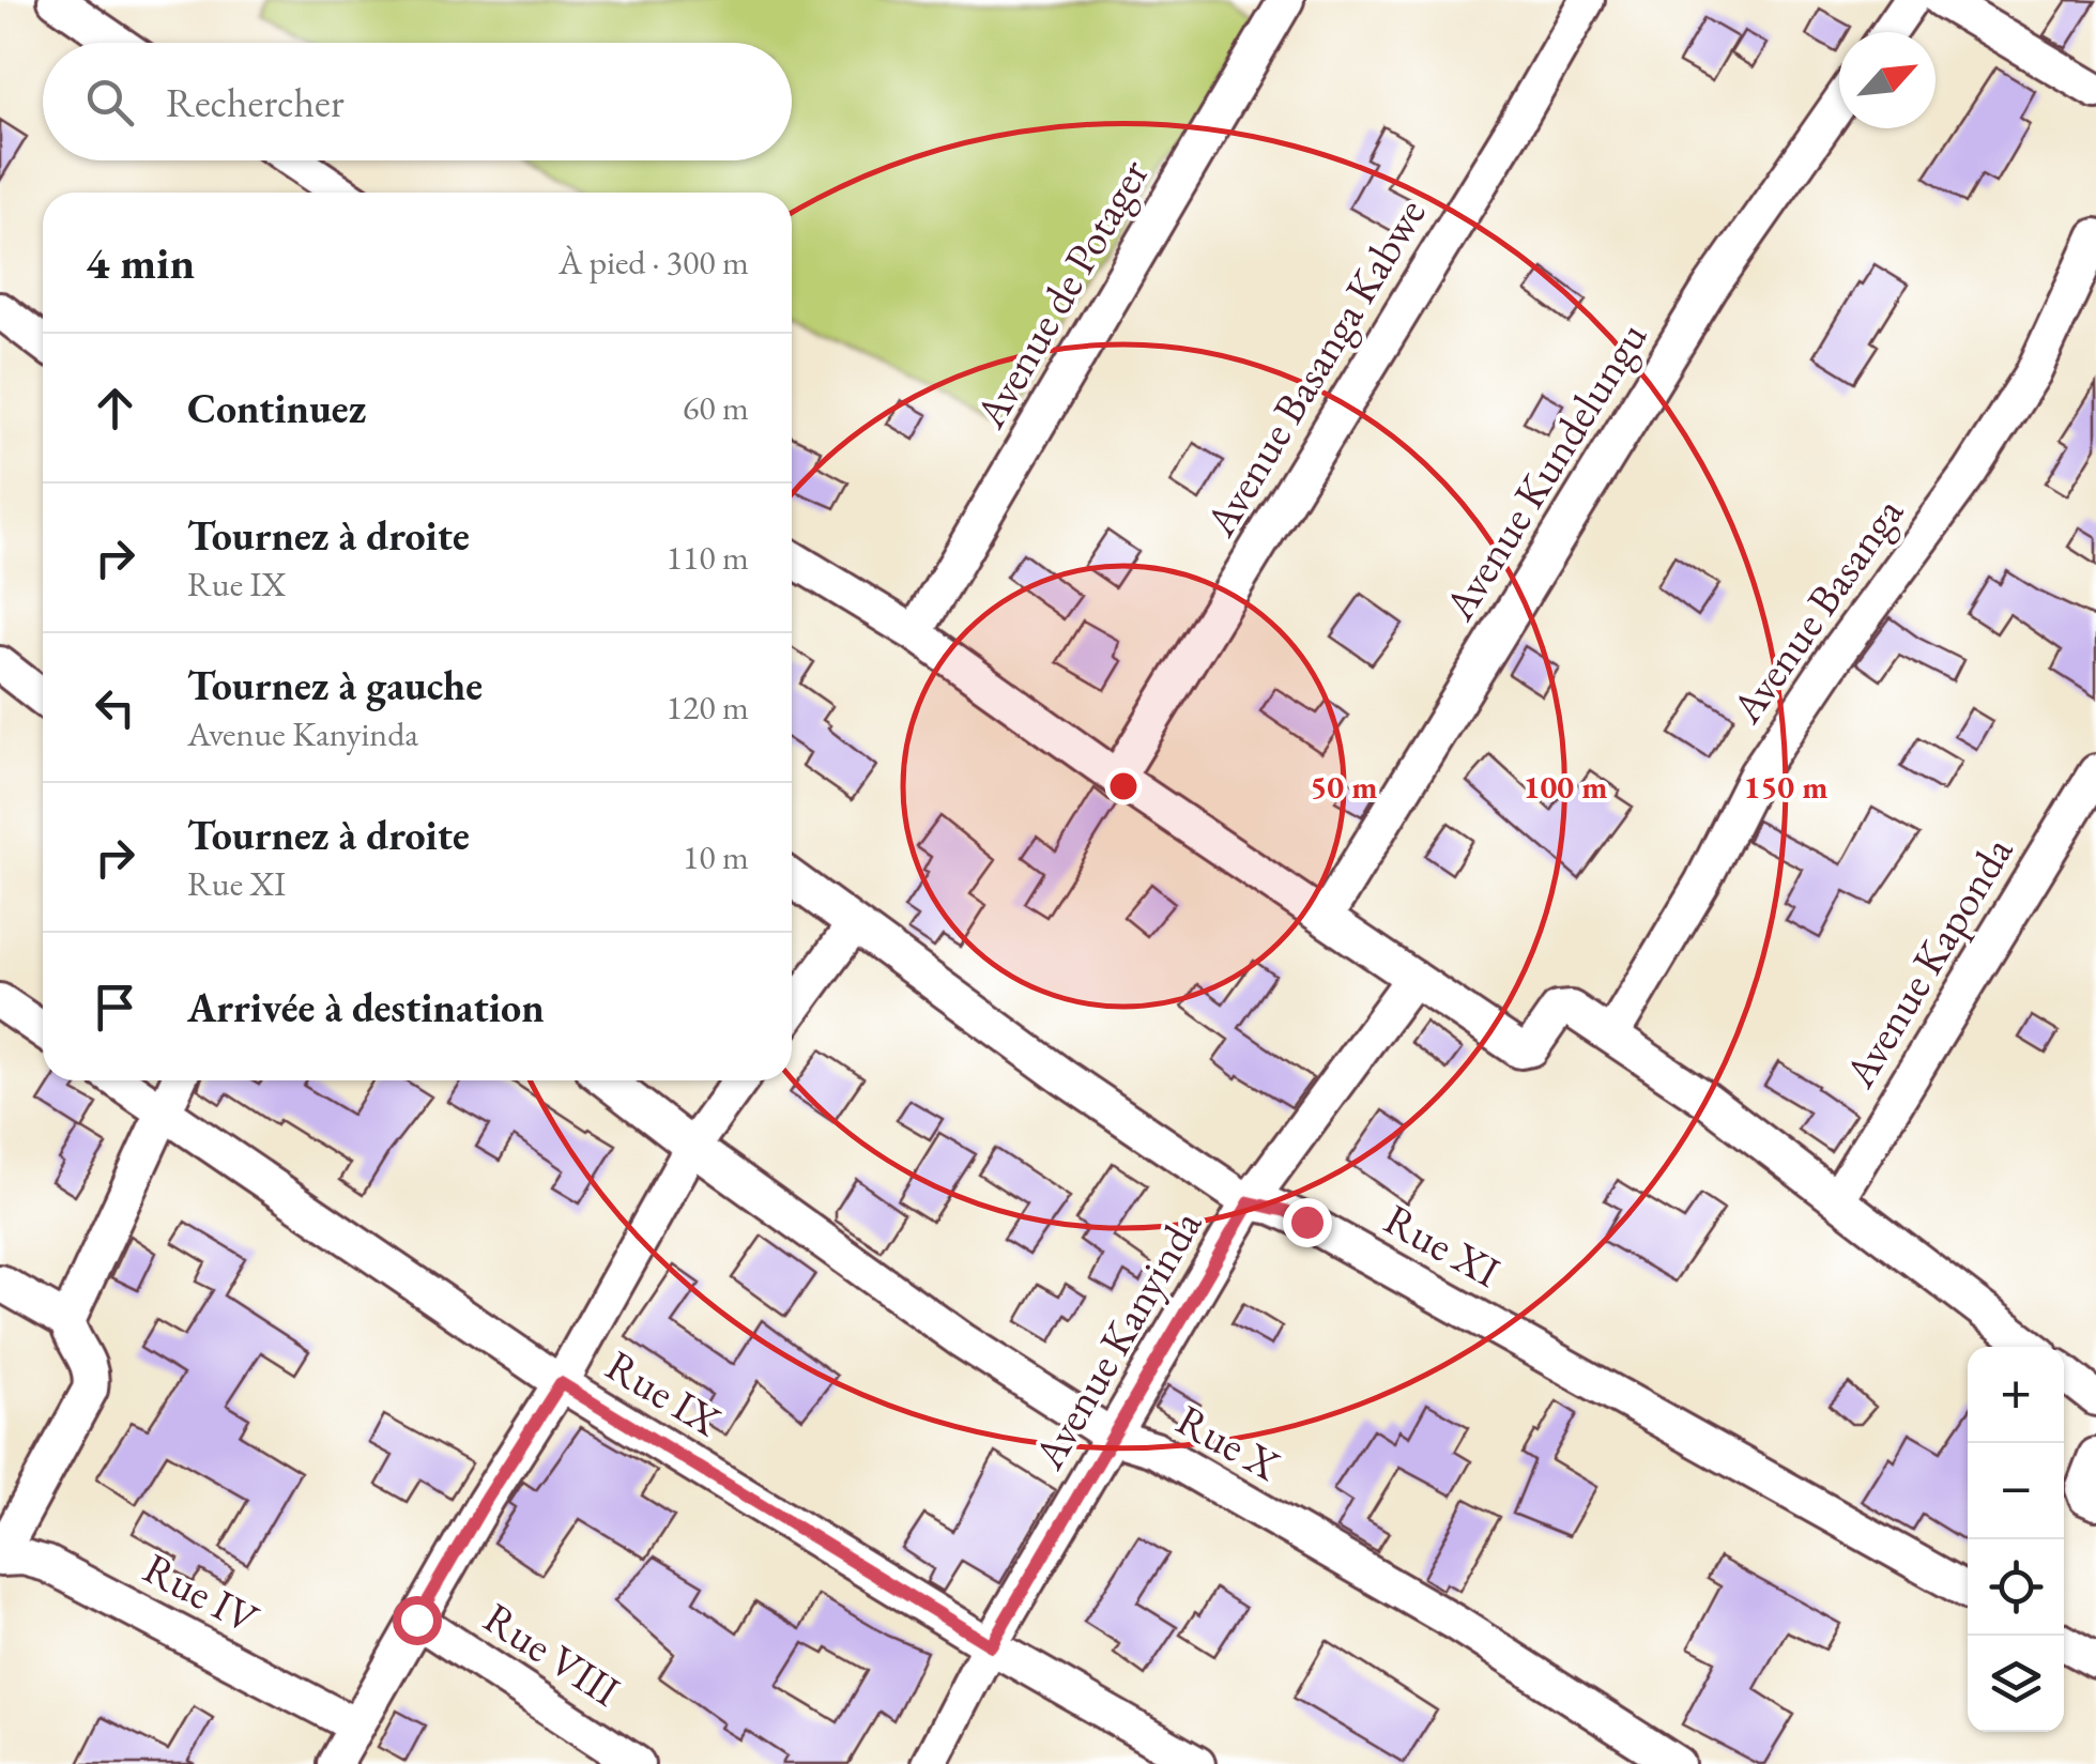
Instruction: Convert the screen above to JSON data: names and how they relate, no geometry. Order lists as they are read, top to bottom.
{
  "streets": {
    "street": [
      "Avenue de Potager",
      "Avenue Basanga Kabwe",
      "Avenue Kundelungu",
      "Avenue Basanga",
      "Avenue Kaponda",
      "Rue XI",
      "Avenue Kanyinda",
      "Rue IX",
      "Rue X",
      "Rue IV",
      "Rue VIII"
    ]
  },
  "crossings": [
    ["Rue XI", "Avenue Kanyinda"],
    ["Avenue Kanyinda", "Rue IX"],
    ["Avenue Kanyinda", "Rue X"]
  ],
  "north": "top right",
  "page": {
    "search": "Rechercher",
    "heading": ["4 min", "À pied · 300 m"],
    "list": [
      ["Continuez", "60 m"],
      ["Tournez à droite", "Rue IX", "110 m"],
      ["Tournez à gauche", "Avenue Kanyinda", "120 m"],
      ["Tournez à droite", "Rue XI", "10 m"],
      "Arrivée à destination"
    ],
    "map_buttons": ["+", "−"]
  },
  "rings": ["50 m", "100 m", "150 m"]
}
